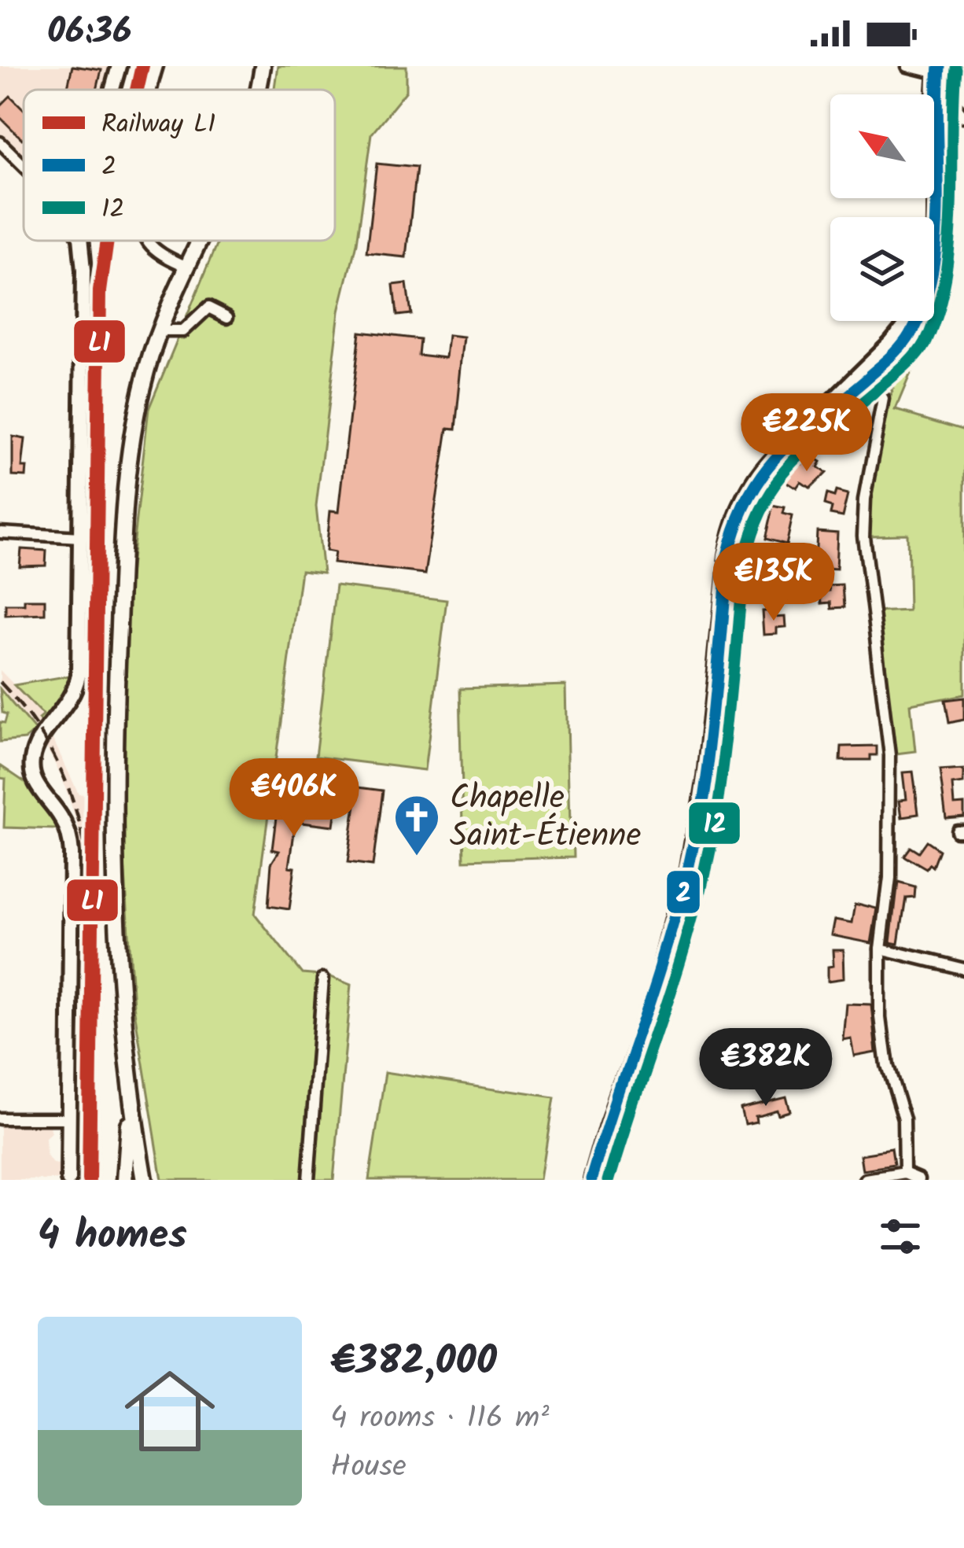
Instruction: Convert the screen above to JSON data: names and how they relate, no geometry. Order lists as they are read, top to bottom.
{
  "places": {
    "church": ["Chapelle Saint-Étienne"]
  },
  "lines": ["rail line L1", "transit line 2", "transit line 12"],
  "legend": ["Railway L1", "2", "12"],
  "north": "top left",
  "page": {
    "status": "06:36",
    "price": [
      "€225K",
      "€135K",
      "€406K",
      "€382K"
    ],
    "heading": "4 homes",
    "list": [
      {
        "name": "€382,000",
        "note": "4 rooms · 116 m² · House"
      }
    ]
  }
}
